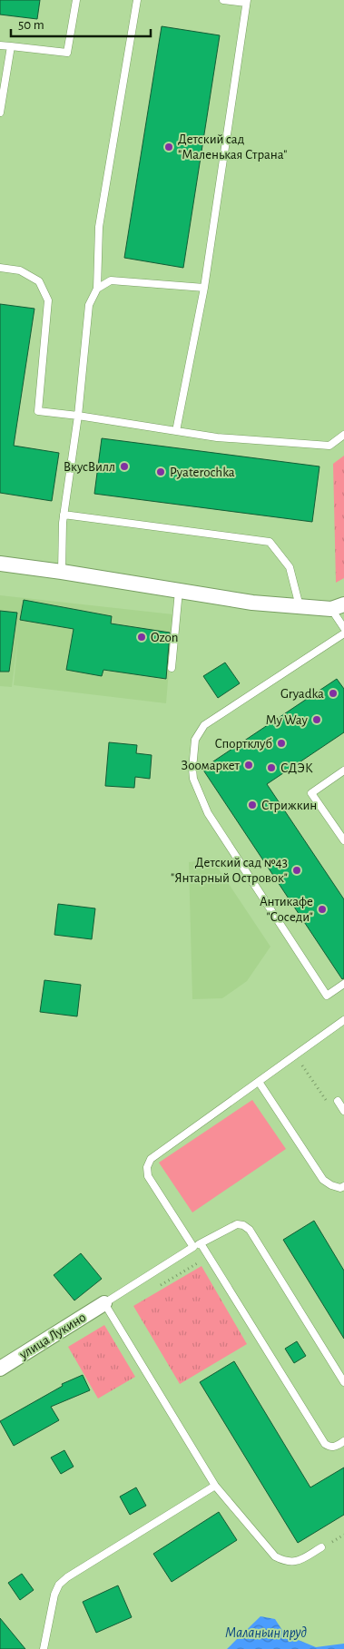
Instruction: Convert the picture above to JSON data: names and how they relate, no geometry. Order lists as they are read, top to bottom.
{
  "streets": {
    "street": ["улица Лукино"]
  },
  "water": ["Маланьин пруд"],
  "places": [
    "Детский сад \"Маленькая Страна\"",
    "ВкусВилл",
    "Pyaterochka",
    "Ozon",
    "Gryadka",
    "My Way",
    "Спортклуб",
    "Зоомаркет",
    "СДЭК",
    "Стрижкин",
    "Детский сад №43 \"Янтарный Островок\"",
    "Антикафе \"Соседи\""
  ],
  "scale_bar": "50 m"
}
